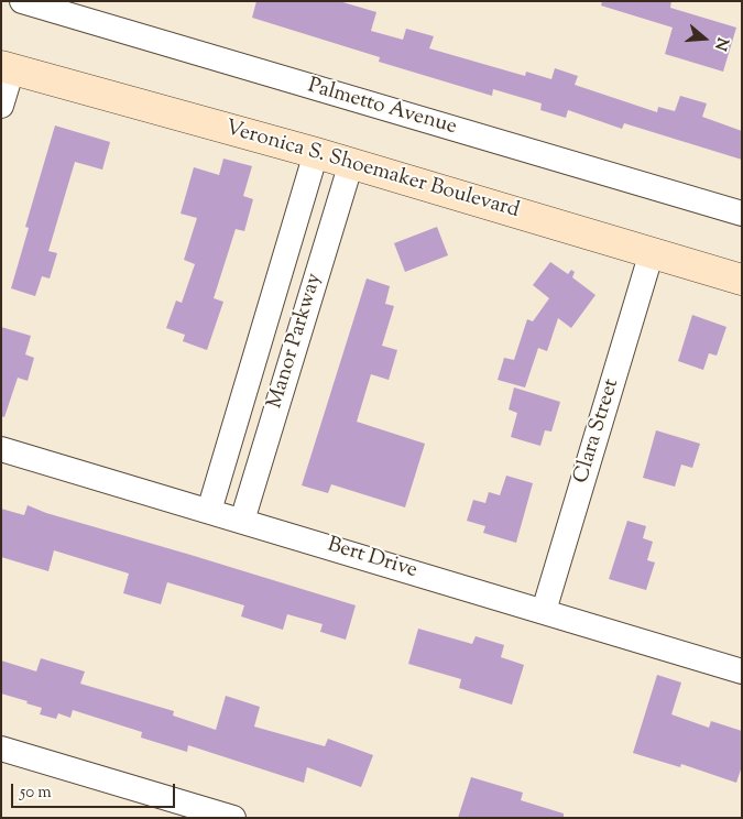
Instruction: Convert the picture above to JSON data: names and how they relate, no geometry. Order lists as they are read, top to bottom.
{
  "streets": {
    "street": [
      "Palmetto Avenue",
      "Veronica S. Shoemaker Boulevard",
      "Manor Parkway",
      "Clara Street",
      "Bert Drive"
    ]
  },
  "crossings": [
    ["Veronica S. Shoemaker Boulevard", "Manor Parkway"],
    ["Veronica S. Shoemaker Boulevard", "Clara Street"],
    ["Manor Parkway", "Bert Drive"],
    ["Clara Street", "Bert Drive"]
  ],
  "scale_bar": "50 m",
  "north": "right"
}
